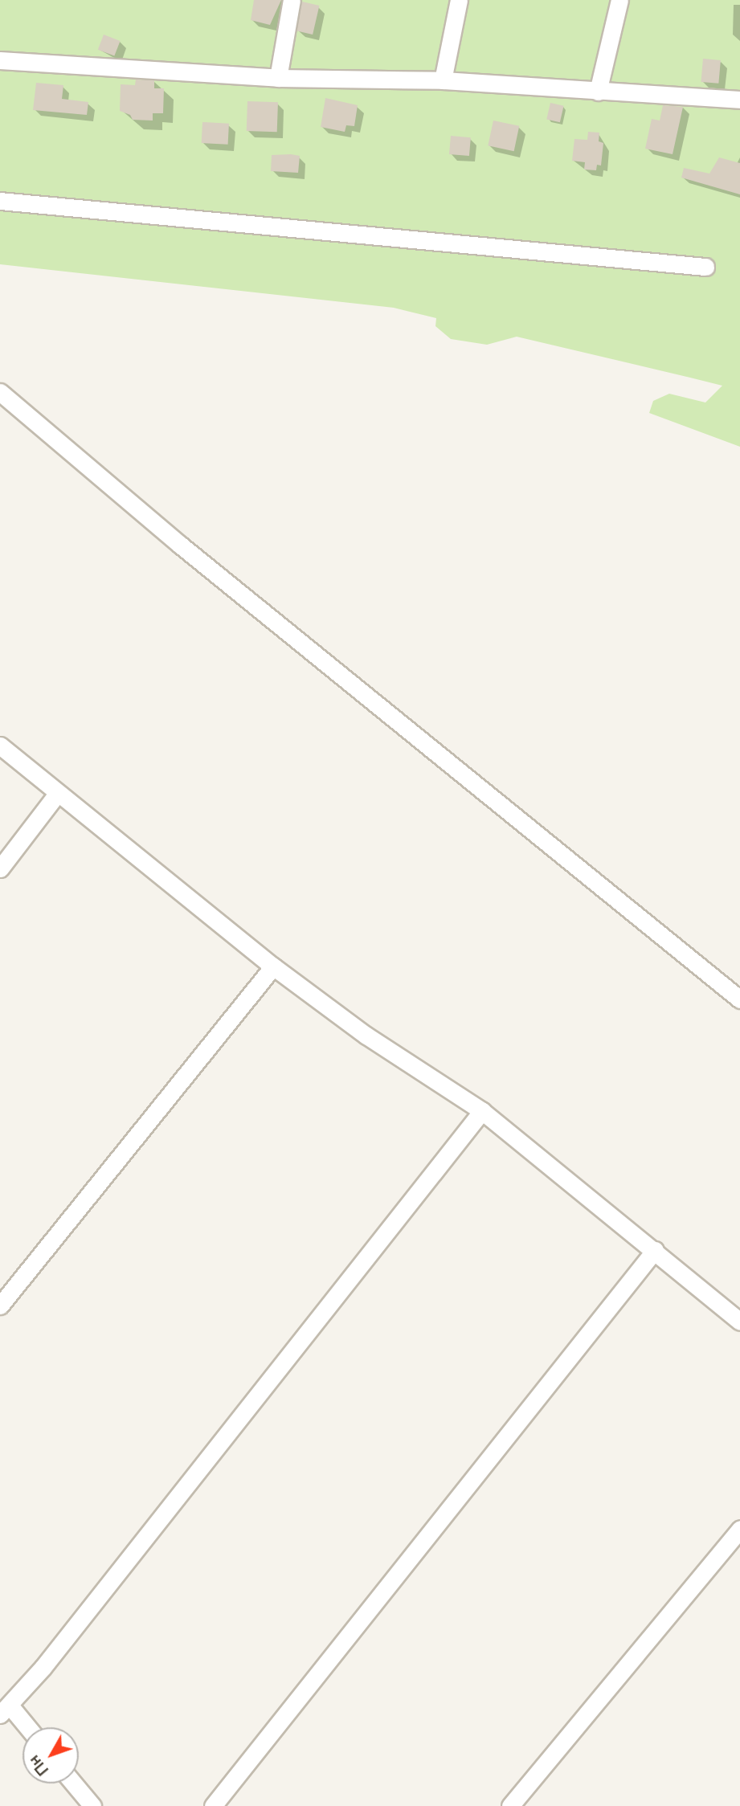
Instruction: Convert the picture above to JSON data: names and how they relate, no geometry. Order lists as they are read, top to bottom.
{
  "north": "bottom left"
}
